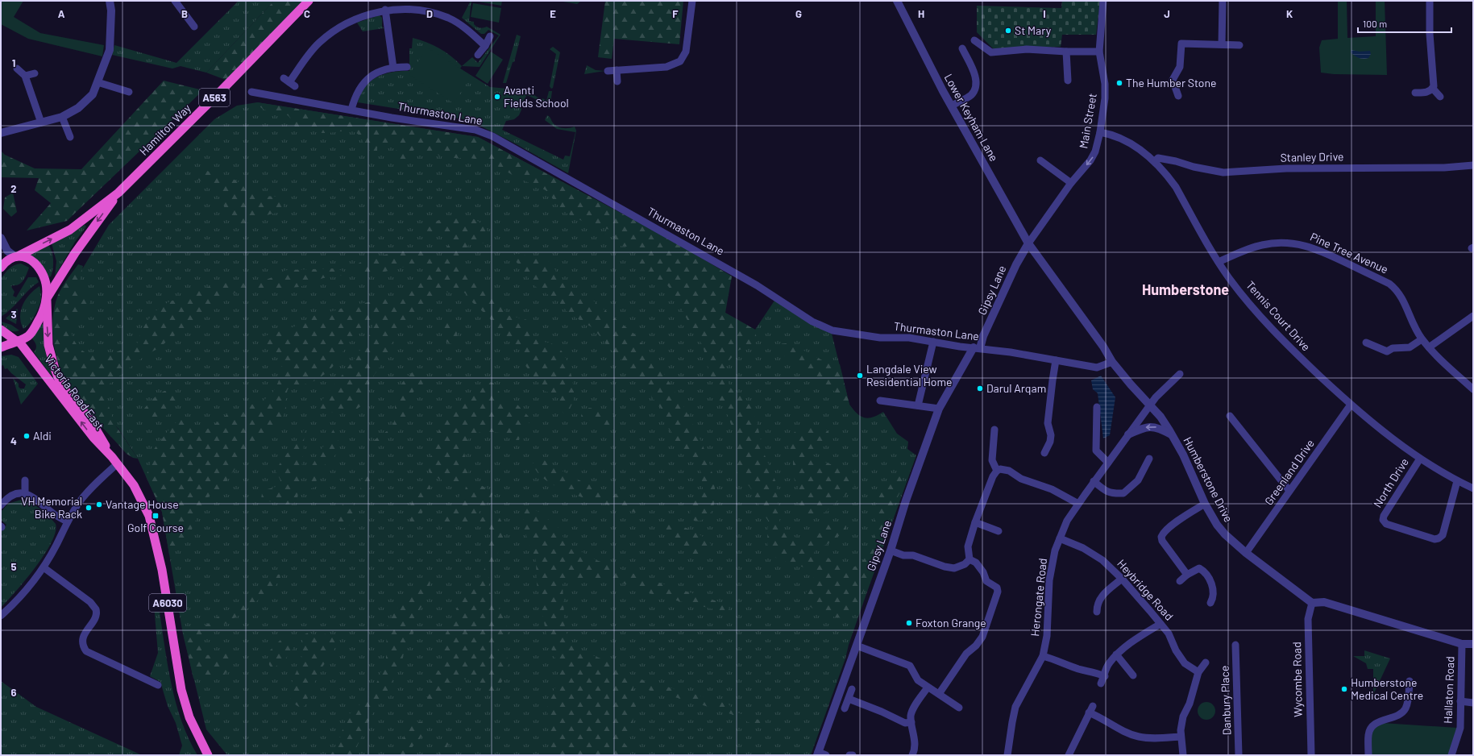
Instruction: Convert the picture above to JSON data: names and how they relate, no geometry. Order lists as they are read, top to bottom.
{
  "streets": {
    "highway": [
      "A563",
      "Hamilton Way",
      "Victoria Road East",
      "A6030"
    ],
    "street": [
      "Thurmaston Lane",
      "Lower Keyham Lane",
      "Main Street",
      "Stanley Drive",
      "Pine Tree Avenue",
      "Gipsy Lane",
      "Tennis Court Drive",
      "Greenland Drive",
      "Humberstone Drive",
      "North Drive",
      "Heybridge Road",
      "Herongate Road",
      "Wycombe Road",
      "Hallaton Road",
      "Danbury Place"
    ]
  },
  "crossings": [
    ["A563", "Hamilton Way"],
    ["A563", "Victoria Road East"],
    ["Thurmaston Lane", "Gipsy Lane"],
    ["Thurmaston Lane", "Humberstone Drive"],
    ["Lower Keyham Lane", "Main Street"],
    ["Lower Keyham Lane", "Gipsy Lane"],
    ["Lower Keyham Lane", "Humberstone Drive"],
    ["Main Street", "Gipsy Lane"],
    ["Main Street", "Tennis Court Drive"],
    ["Main Street", "Humberstone Drive"],
    ["Hamilton Way", "Victoria Road East"],
    ["Stanley Drive", "Tennis Court Drive"],
    ["Pine Tree Avenue", "Tennis Court Drive"],
    ["Gipsy Lane", "Humberstone Drive"],
    ["Tennis Court Drive", "Greenland Drive"],
    ["Tennis Court Drive", "North Drive"],
    ["Greenland Drive", "Humberstone Drive"],
    ["Humberstone Drive", "Herongate Road"],
    ["Humberstone Drive", "Wycombe Road"],
    ["Heybridge Road", "Herongate Road"]
  ],
  "districts": ["Humberstone"],
  "places": {
    "other": [
      "St Mary",
      "The Humber Stone",
      "Avanti Fields School",
      "Langdale View Residential Home",
      "Darul Arqam",
      "Aldi",
      "Vantage House",
      "VH Memorial Bike Rack",
      "Foxton Grange",
      "Humberstone Medical Centre"
    ],
    "transit": ["Golf Course"]
  },
  "scale_bar": "100 m",
  "grid": {
    "columns": [
      "A",
      "B",
      "C",
      "D",
      "E",
      "F",
      "G",
      "H",
      "I",
      "J",
      "K"
    ],
    "rows": [
      "1",
      "2",
      "3",
      "4",
      "5",
      "6"
    ]
  }
}
